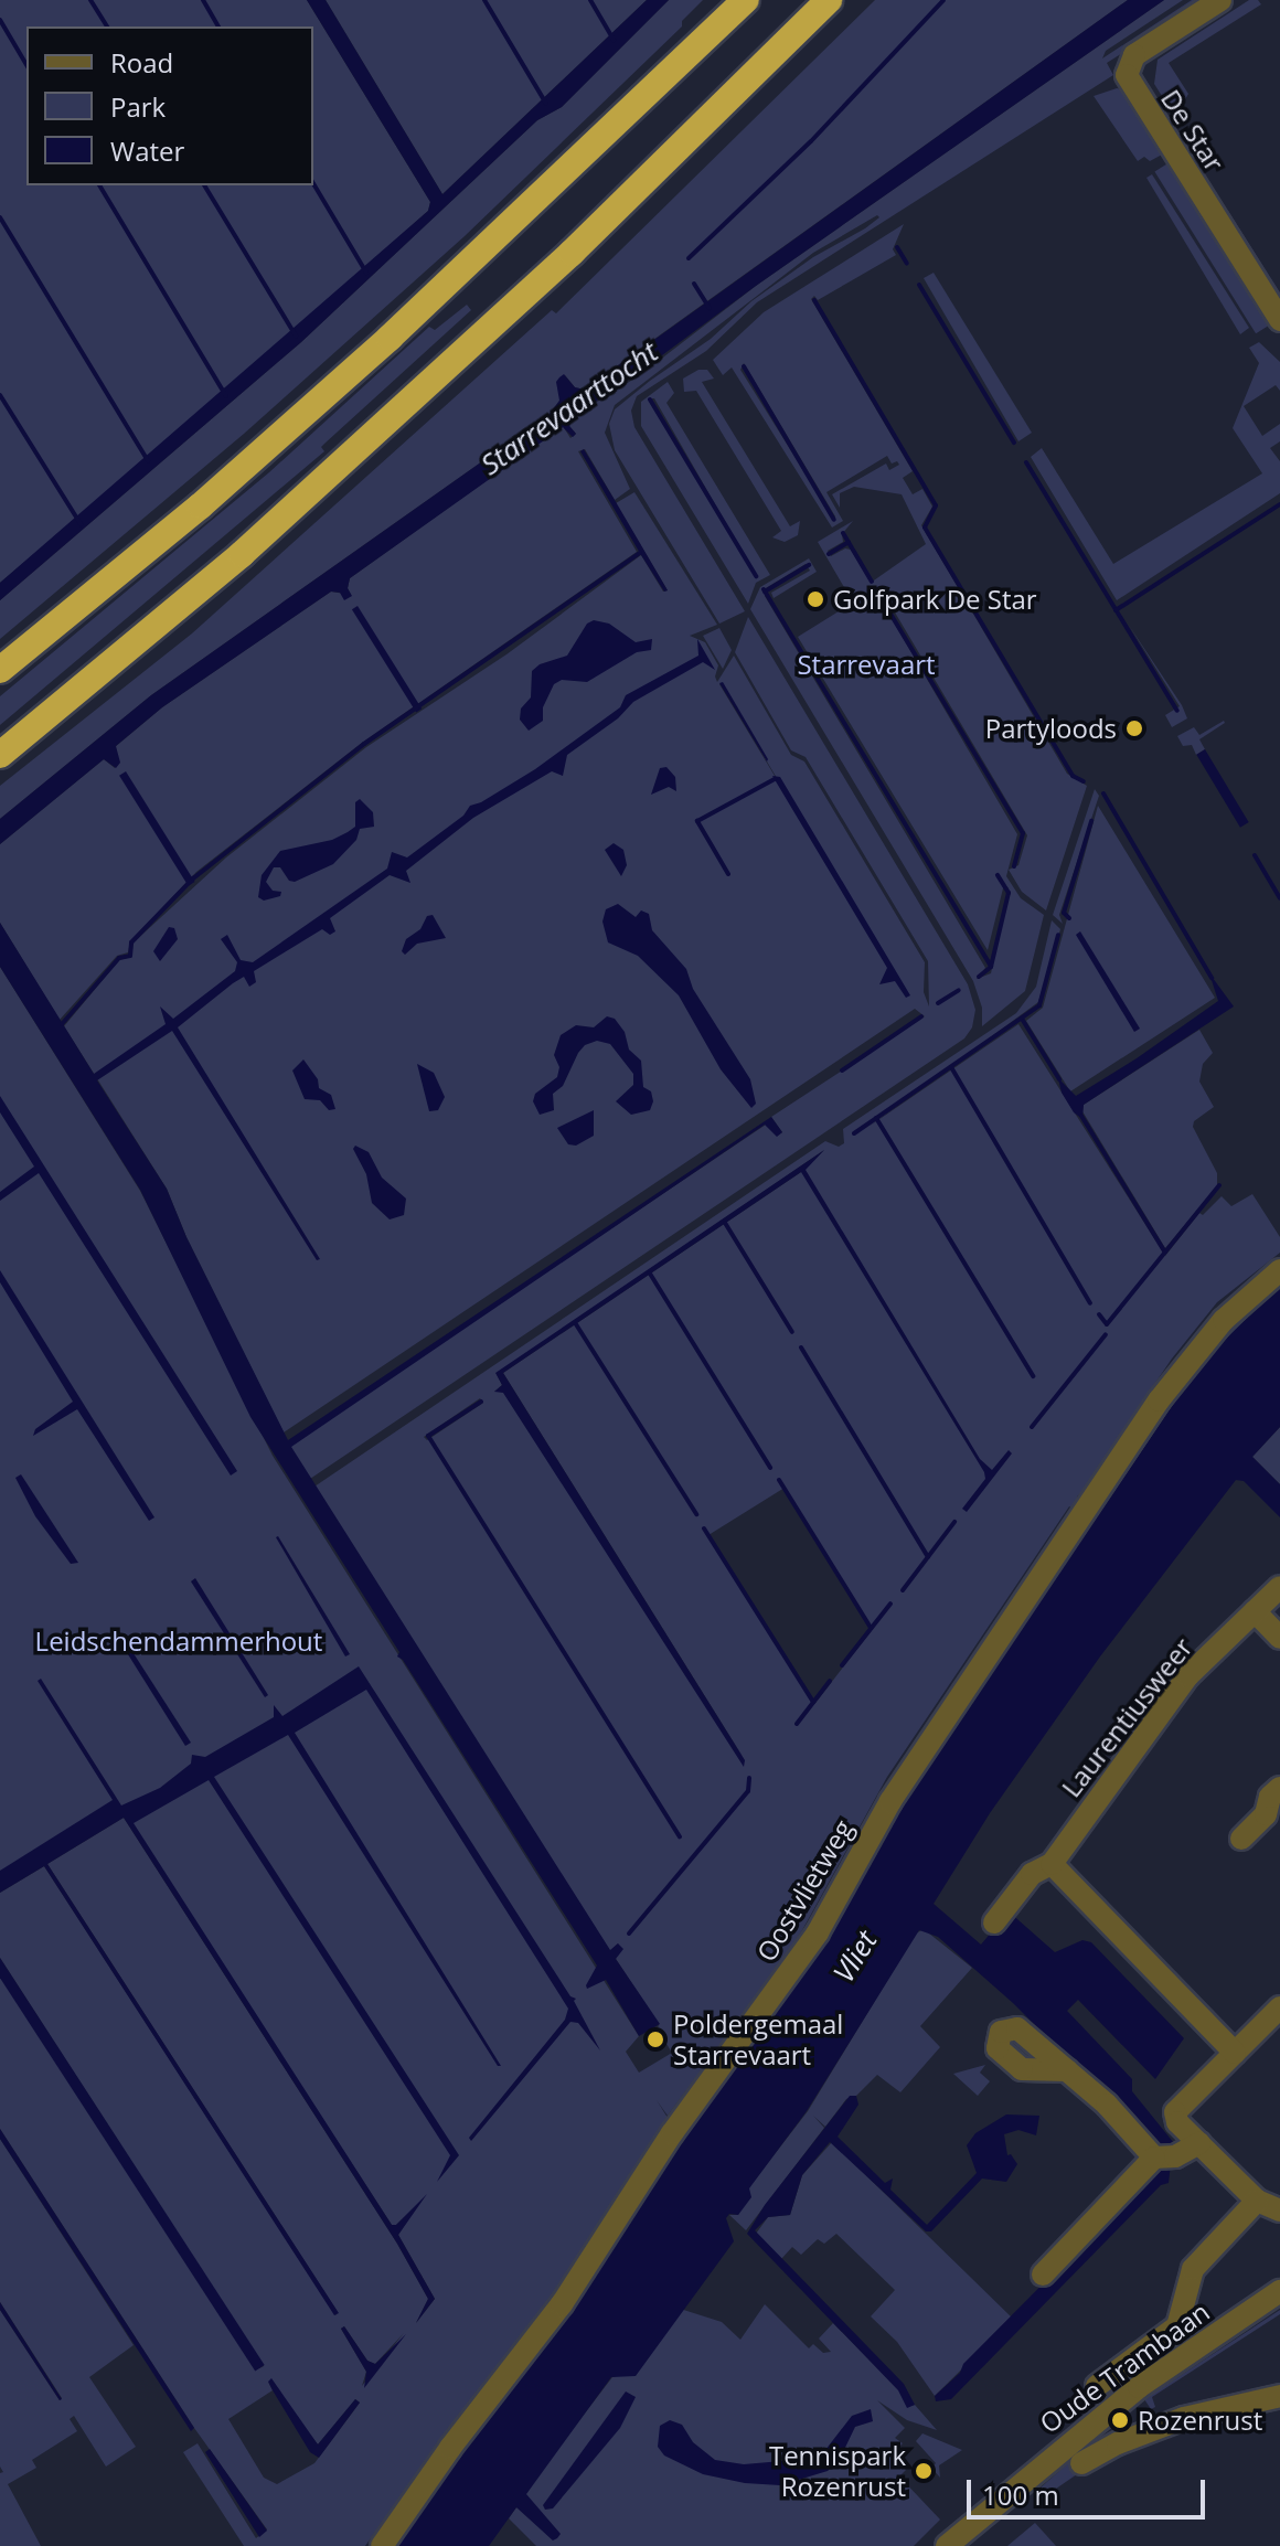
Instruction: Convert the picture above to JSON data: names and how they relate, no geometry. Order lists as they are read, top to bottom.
{
  "streets": {
    "street": [
      "De Star",
      "Laurentiusweer",
      "Oostvlietweg",
      "Oude Trambaan"
    ]
  },
  "water": ["Starrevaarttocht", "Vliet"],
  "parks": ["Starrevaart", "Leidschendammerhout"],
  "places": [
    "Golfpark De Star",
    "Partyloods",
    "Poldergemaal Starrevaart",
    "Rozenrust",
    "Tennispark Rozenrust"
  ],
  "legend": ["Road", "Park", "Water"],
  "scale_bar": "100 m"
}
